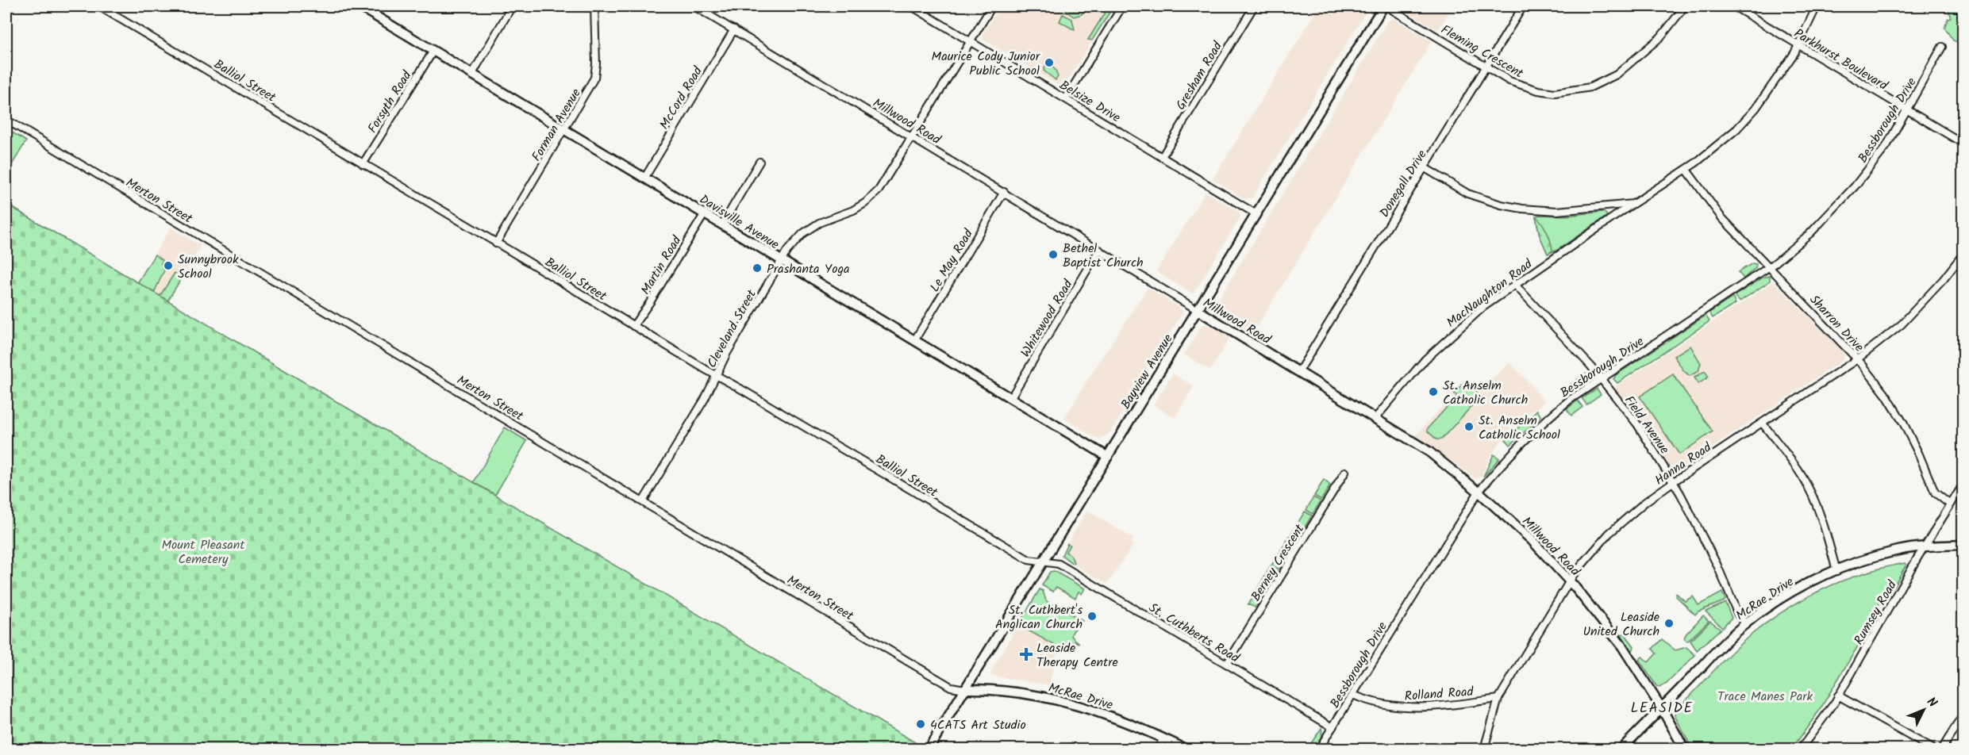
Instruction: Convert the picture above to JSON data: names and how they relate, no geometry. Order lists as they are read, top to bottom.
{
  "streets": {
    "street": [
      "Fleming Crescent",
      "Parkhurst Boulevard",
      "Gresham Road",
      "Balliol Street",
      "McCord Road",
      "Belsize Drive",
      "Forsyth Road",
      "Bessborough Drive",
      "Millwood Road",
      "Forman Avenue",
      "Donegall Drive",
      "Merton Street",
      "Davisville Avenue",
      "Le May Road",
      "Martin Road",
      "MacNaughton Road",
      "Whitewood Road",
      "Sharron Drive",
      "Cleveland Street",
      "Bayview Avenue",
      "Field Avenue",
      "Hanna Road",
      "Berney Crescent",
      "McRae Drive",
      "Rumsey Road",
      "St. Cuthberts Road",
      "Rolland Road"
    ]
  },
  "crossings": [
    ["Fleming Crescent", "Donegall Drive"],
    ["Fleming Crescent", "Bayview Avenue"],
    ["Parkhurst Boulevard", "Bessborough Drive"],
    ["Parkhurst Boulevard", "MacNaughton Road"],
    ["Gresham Road", "Belsize Drive"],
    ["Balliol Street", "Forsyth Road"],
    ["Balliol Street", "Forman Avenue"],
    ["Balliol Street", "Martin Road"],
    ["Balliol Street", "Cleveland Street"],
    ["Balliol Street", "Bayview Avenue"],
    ["Balliol Street", "St. Cuthberts Road"],
    ["McCord Road", "Millwood Road"],
    ["McCord Road", "Davisville Avenue"],
    ["Belsize Drive", "Cleveland Street"],
    ["Belsize Drive", "Bayview Avenue"],
    ["Forsyth Road", "Davisville Avenue"],
    ["Bessborough Drive", "Millwood Road"],
    ["Bessborough Drive", "Sharron Drive"],
    ["Bessborough Drive", "Field Avenue"],
    ["Bessborough Drive", "St. Cuthberts Road"],
    ["Bessborough Drive", "Rolland Road"],
    ["Millwood Road", "Donegall Drive"],
    ["Millwood Road", "Le May Road"],
    ["Millwood Road", "MacNaughton Road"],
    ["Millwood Road", "Whitewood Road"],
    ["Millwood Road", "Cleveland Street"],
    ["Millwood Road", "Bayview Avenue"],
    ["Millwood Road", "Hanna Road"],
    ["Millwood Road", "McRae Drive"],
    ["Forman Avenue", "Davisville Avenue"],
    ["Merton Street", "Cleveland Street"],
    ["Merton Street", "Bayview Avenue"],
    ["Merton Street", "McRae Drive"],
    ["Davisville Avenue", "Le May Road"],
    ["Davisville Avenue", "Martin Road"],
    ["Davisville Avenue", "Whitewood Road"],
    ["Davisville Avenue", "Cleveland Street"],
    ["Davisville Avenue", "Bayview Avenue"],
    ["MacNaughton Road", "Sharron Drive"],
    ["MacNaughton Road", "Field Avenue"],
    ["Sharron Drive", "Hanna Road"],
    ["Sharron Drive", "Rumsey Road"],
    ["Bayview Avenue", "McRae Drive"],
    ["Bayview Avenue", "St. Cuthberts Road"],
    ["Field Avenue", "Hanna Road"],
    ["Field Avenue", "McRae Drive"],
    ["Hanna Road", "Rolland Road"],
    ["Berney Crescent", "St. Cuthberts Road"],
    ["McRae Drive", "Rumsey Road"]
  ],
  "districts": ["LEASIDE"],
  "parks": ["Mount Pleasant Cemetery", "Trace Manes Park"],
  "places": {
    "other": [
      "Maurice Cody Junior Public School",
      "Bethel Baptist Church",
      "Sunnybrook School",
      "Prashanta Yoga",
      "St. Anselm Catholic Church",
      "St. Anselm Catholic School",
      "St. Cuthbert's Anglican Church",
      "Leaside United Church",
      "4CATS Art Studio"
    ],
    "health": ["Leaside Therapy Centre"]
  },
  "north": "top right"
}
